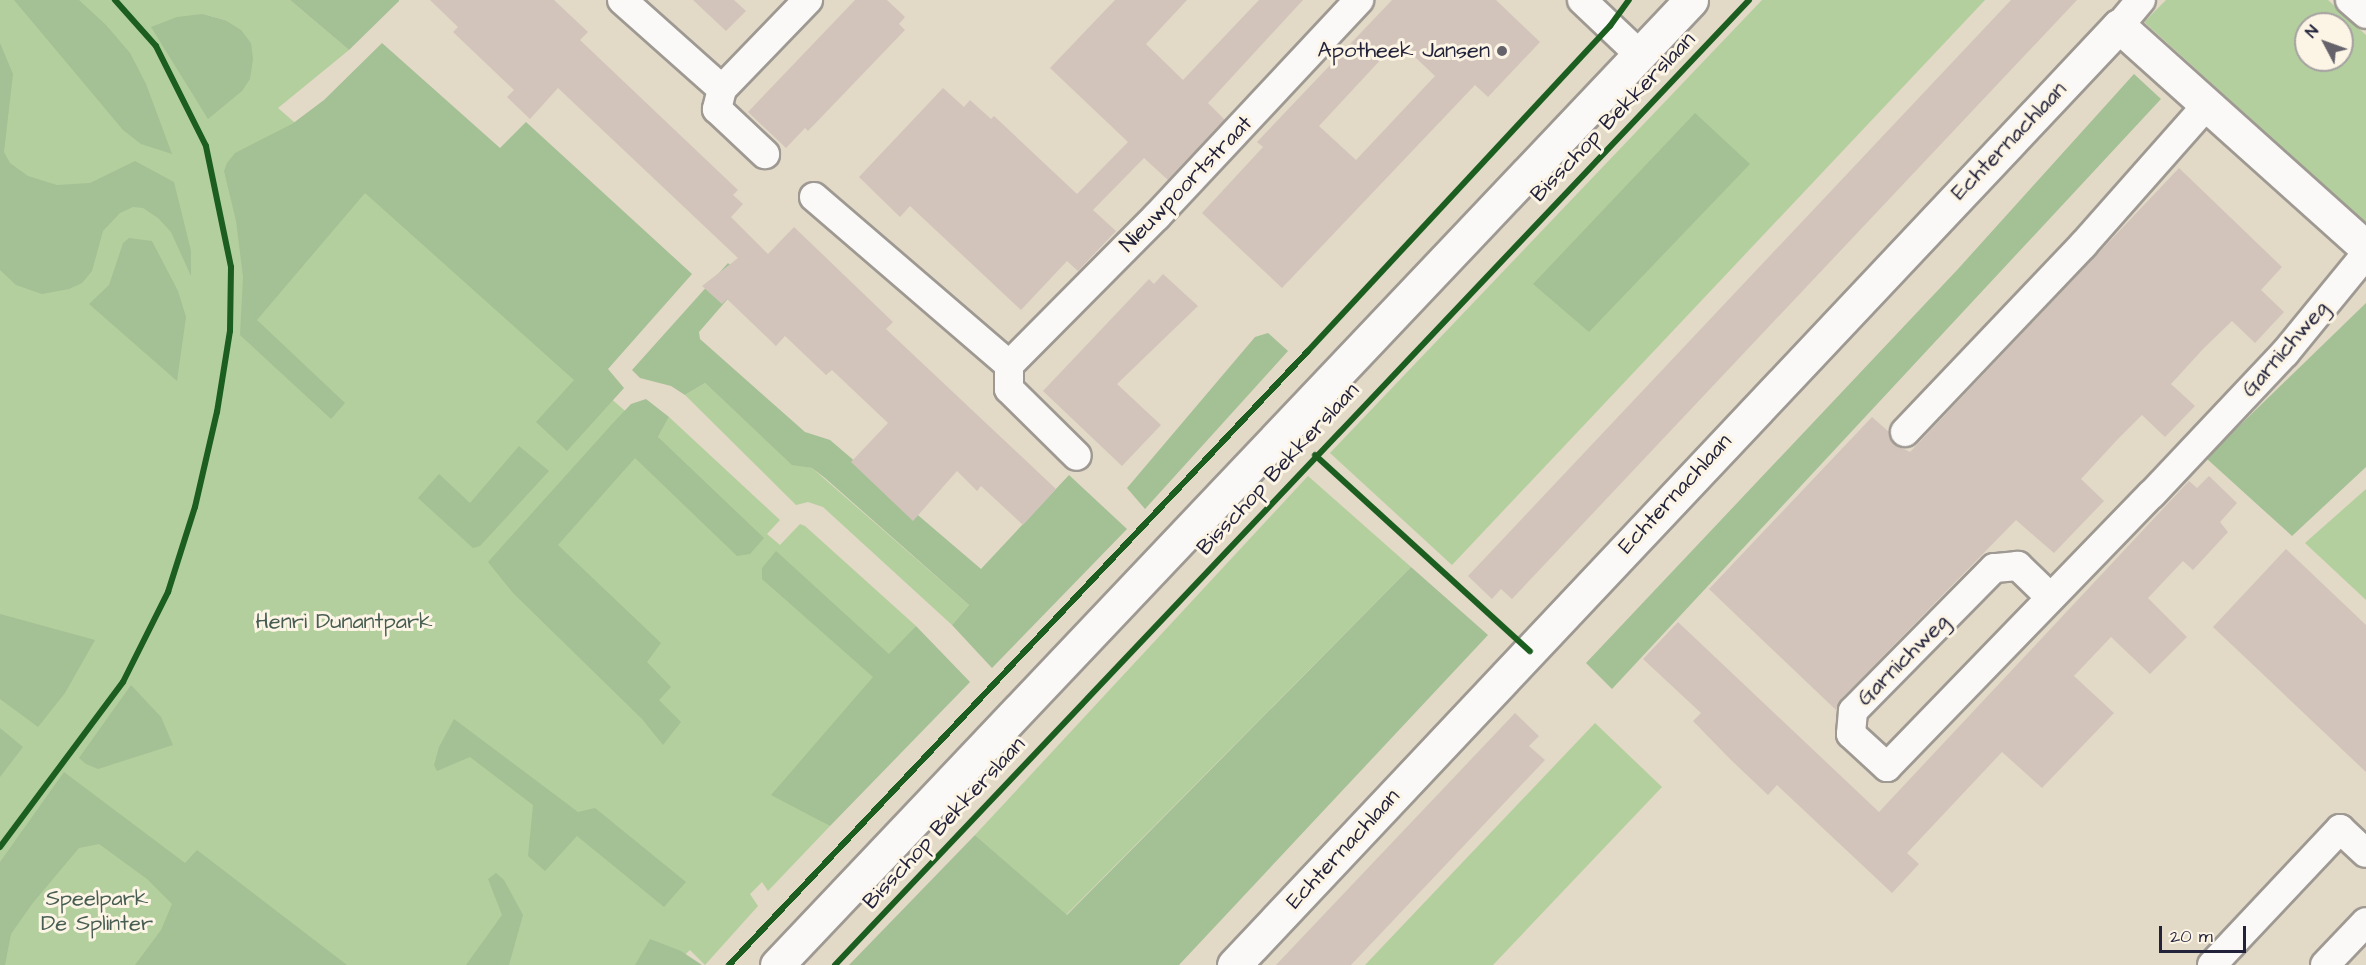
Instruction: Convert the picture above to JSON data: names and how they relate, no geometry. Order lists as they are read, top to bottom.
{
  "streets": {
    "street": [
      "Bisschop Bekkerslaan",
      "Echternachlaan",
      "Nieuwpoortstraat",
      "Garnichweg"
    ]
  },
  "parks": ["Henri Dunantpark", "Speelpark De Splinter"],
  "places": ["Apotheek Jansen"],
  "scale_bar": "20 m",
  "north": "top left"
}
